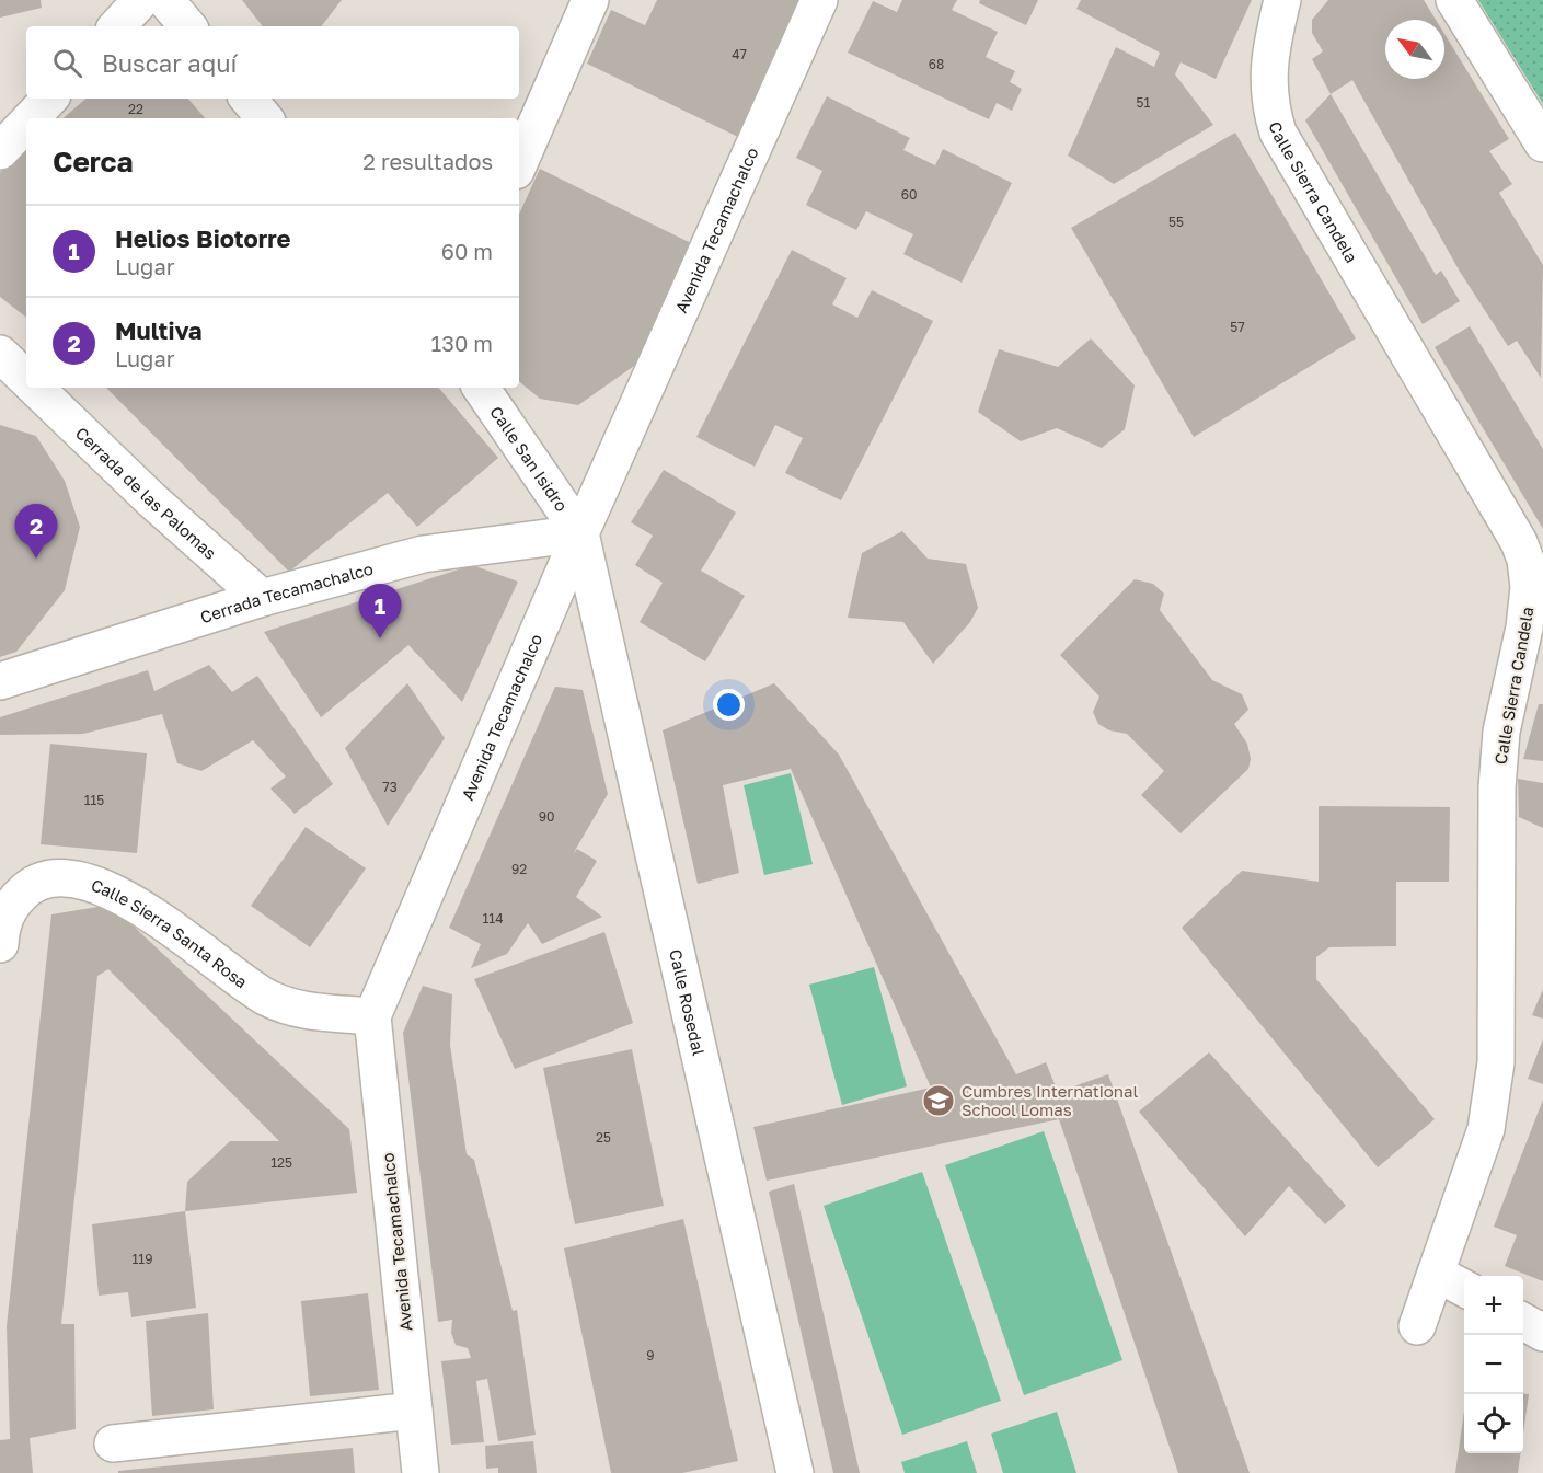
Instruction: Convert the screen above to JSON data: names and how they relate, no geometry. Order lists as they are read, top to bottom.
{
  "streets": {
    "street": [
      "Calle Sierra Candela",
      "Avenida Tecamachalco",
      "Calle San Isidro",
      "Cerrada de las Palomas",
      "Cerrada Tecamachalco",
      "Calle Sierra Santa Rosa",
      "Calle Rosedal"
    ]
  },
  "crossings": [
    ["Avenida Tecamachalco", "Calle San Isidro"],
    ["Avenida Tecamachalco", "Cerrada Tecamachalco"],
    ["Avenida Tecamachalco", "Calle Sierra Santa Rosa"],
    ["Avenida Tecamachalco", "Calle Rosedal"],
    ["Calle San Isidro", "Cerrada Tecamachalco"],
    ["Calle San Isidro", "Calle Rosedal"],
    ["Cerrada de las Palomas", "Cerrada Tecamachalco"],
    ["Cerrada Tecamachalco", "Calle Rosedal"]
  ],
  "places": {
    "school or university": ["Cumbres International School Lomas"]
  },
  "house_numbers": [
    "47",
    "68",
    "51",
    "22",
    "60",
    "55",
    "57",
    "73",
    "115",
    "90",
    "92",
    "114",
    "25",
    "125",
    "119",
    "9"
  ],
  "north": "top left",
  "page": {
    "search": "Buscar aquí",
    "heading": ["Cerca", "2 resultados"],
    "list": [
      {
        "mark": "1",
        "name": "Helios Biotorre",
        "note": "Lugar",
        "value": "60 m"
      },
      {
        "mark": "2",
        "name": "Multiva",
        "note": "Lugar",
        "value": "130 m"
      }
    ],
    "pins": ["2", "1"],
    "map_buttons": ["+", "−"]
  }
}
